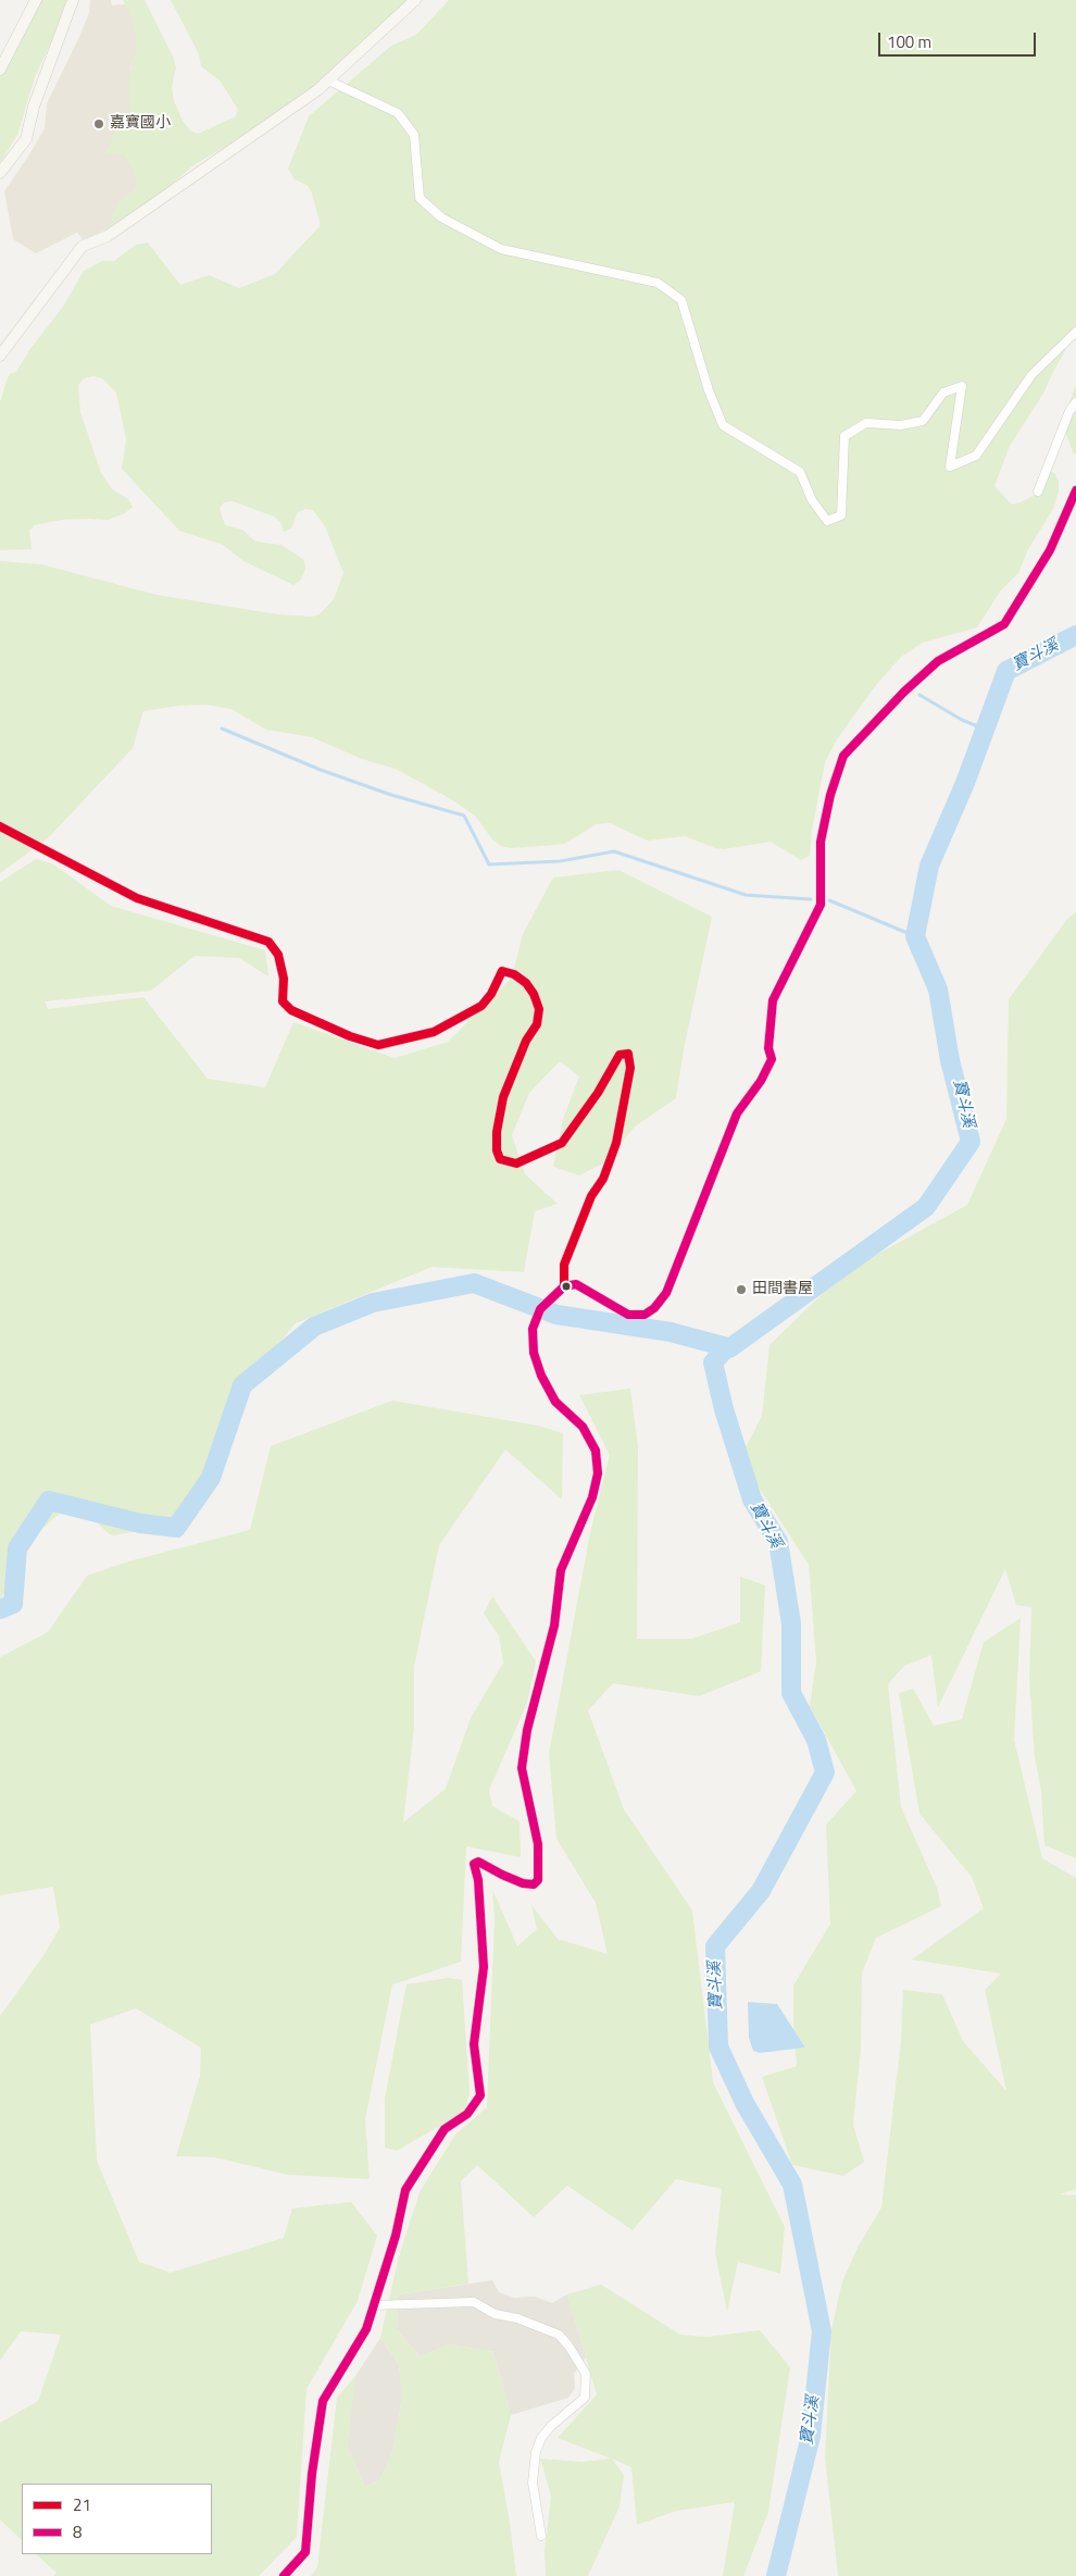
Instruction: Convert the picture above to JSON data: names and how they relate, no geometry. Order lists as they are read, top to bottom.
{
  "water": ["寶斗溪"],
  "places": ["嘉寶國小", "田間書屋"],
  "lines": ["transit line 8", "transit line 21"],
  "legend": ["21", "8"],
  "scale_bar": "100 m"
}
